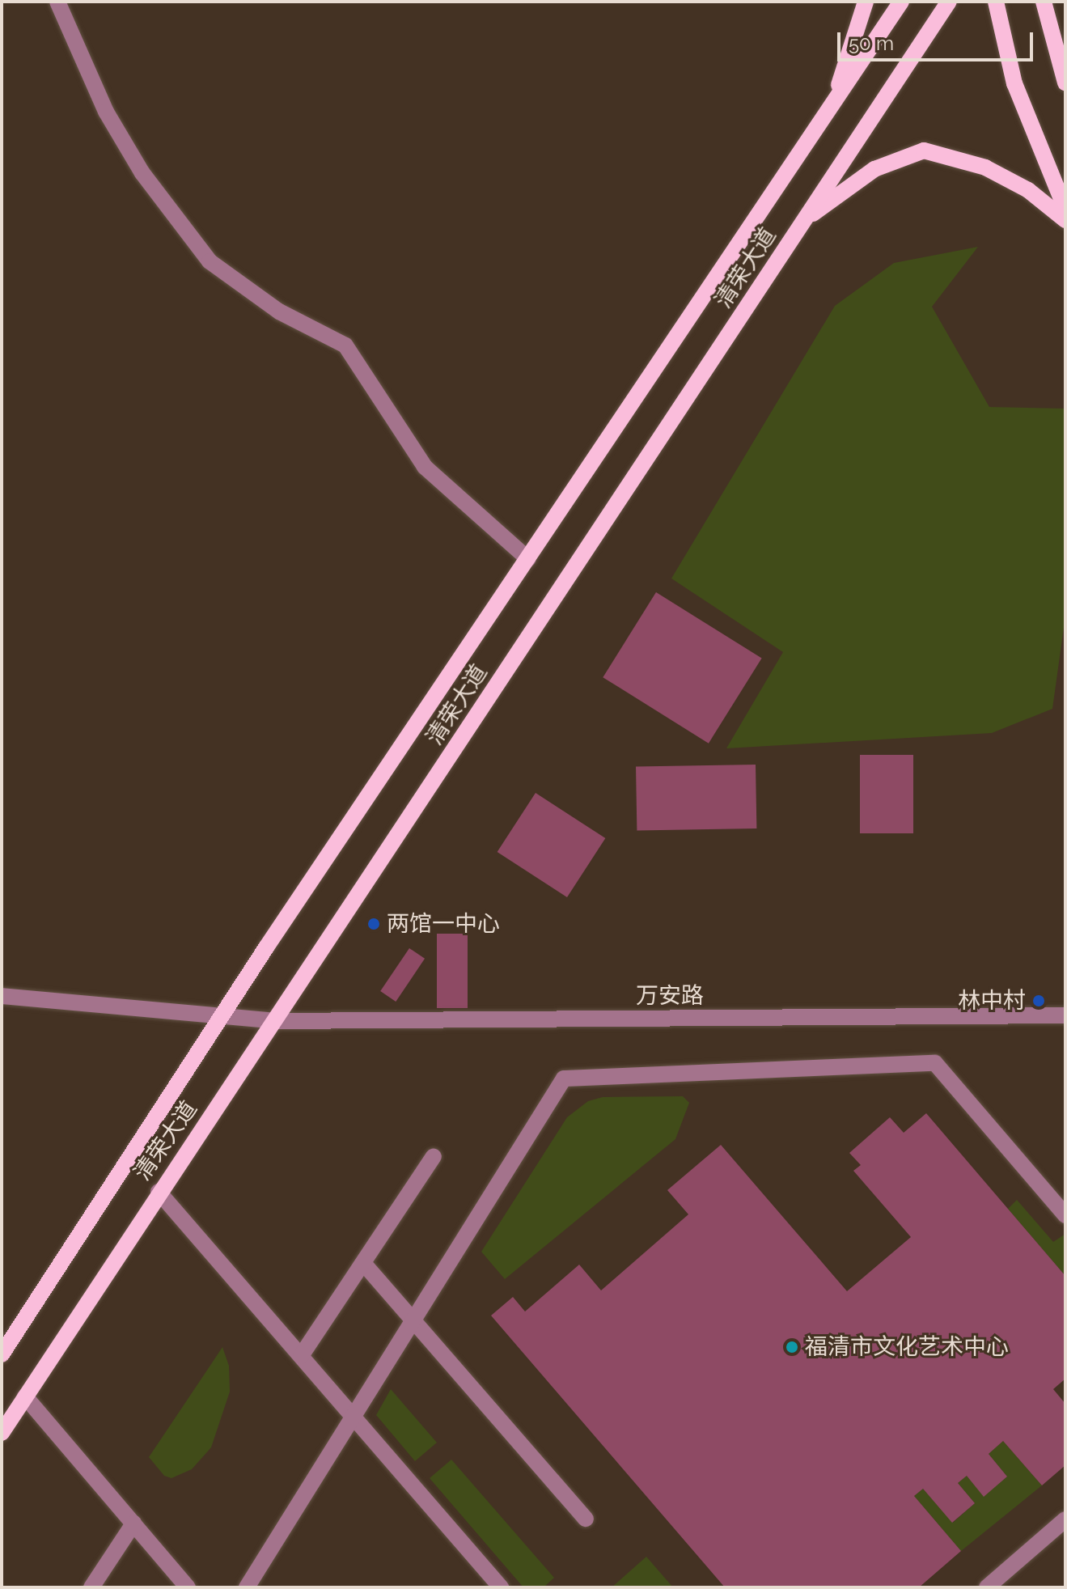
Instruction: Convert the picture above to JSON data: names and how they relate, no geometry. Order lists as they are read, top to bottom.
{
  "streets": {
    "main road": ["清荣大道"],
    "street": ["万安路"]
  },
  "crossings": [
    ["清荣大道", "万安路"]
  ],
  "places": ["两馆一中心", "林中村", "福清市文化艺术中心"],
  "scale_bar": "50 m"
}
